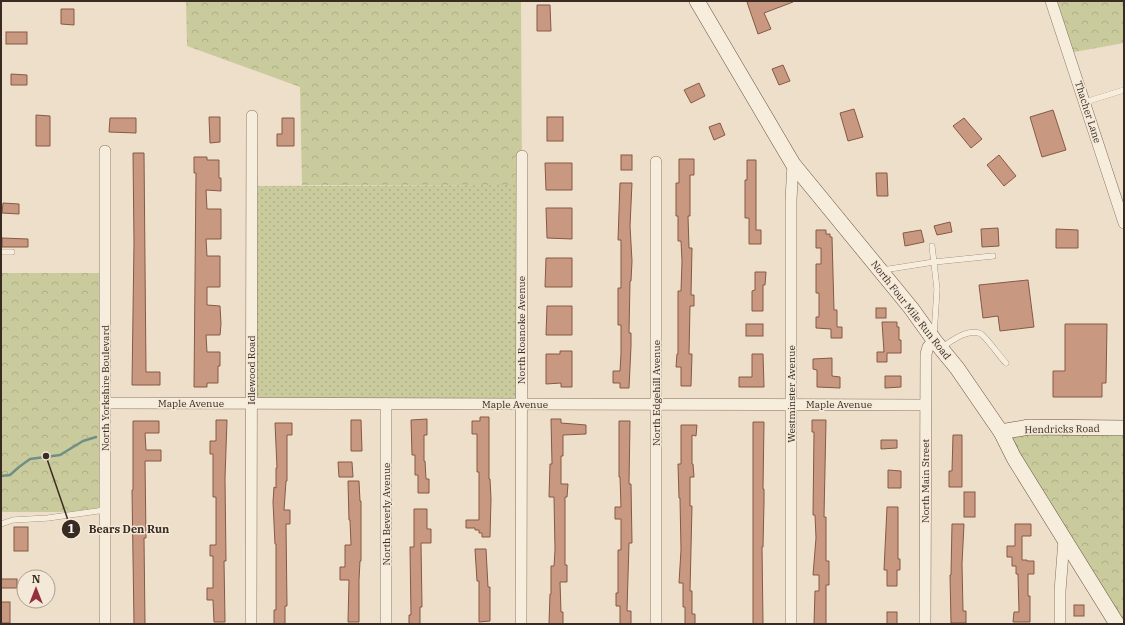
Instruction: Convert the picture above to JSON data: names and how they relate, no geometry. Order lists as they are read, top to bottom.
{
  "streets": {
    "street": [
      "Thacher Lane",
      "North Four Mile Run Road",
      "North Roanoke Avenue",
      "Idlewood Road",
      "North Yorkshire Boulevard",
      "North Edgehill Avenue",
      "Westminster Avenue",
      "Maple Avenue",
      "Hendricks Road",
      "North Main Street",
      "North Beverly Avenue"
    ]
  },
  "crossings": [
    ["North Four Mile Run Road", "Westminster Avenue"],
    ["North Four Mile Run Road", "Hendricks Road"],
    ["North Four Mile Run Road", "North Main Street"],
    ["North Roanoke Avenue", "Maple Avenue"],
    ["Idlewood Road", "Maple Avenue"],
    ["North Yorkshire Boulevard", "Maple Avenue"],
    ["North Edgehill Avenue", "Maple Avenue"],
    ["Westminster Avenue", "Maple Avenue"],
    ["Maple Avenue", "North Main Street"],
    ["Maple Avenue", "North Beverly Avenue"]
  ],
  "places": ["Bears Den Run"],
  "north": "top"
}
